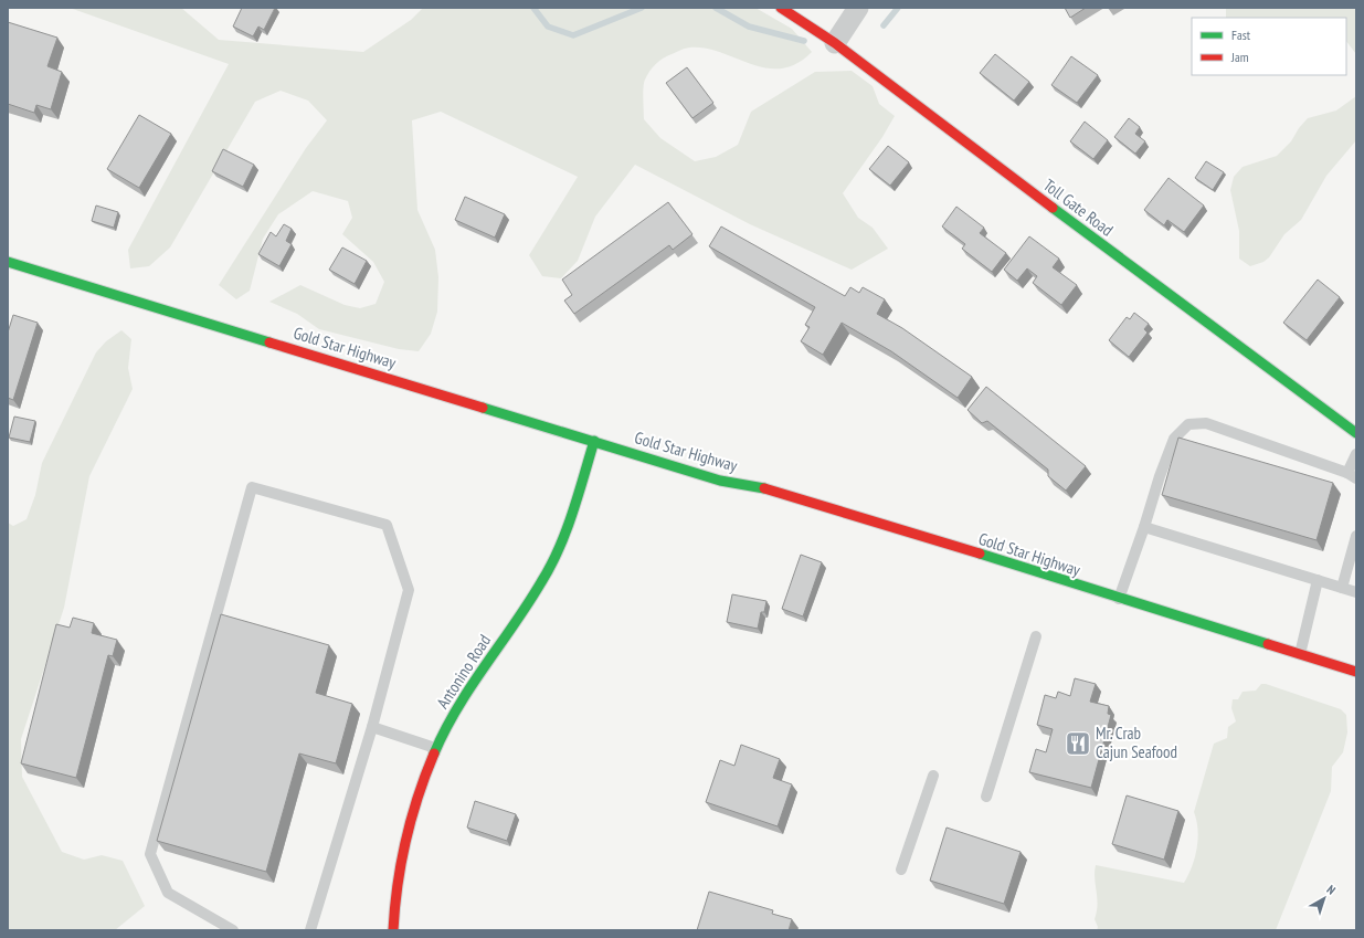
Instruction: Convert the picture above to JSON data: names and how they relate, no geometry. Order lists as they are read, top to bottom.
{
  "streets": {
    "main road": ["Toll Gate Road", "Gold Star Highway", "Antonino Road"]
  },
  "crossings": [
    ["Gold Star Highway", "Antonino Road"]
  ],
  "places": {
    "restaurant": ["Mr. Crab Cajun Seafood"]
  },
  "legend": ["Fast", "Jam"],
  "north": "top right"
}
